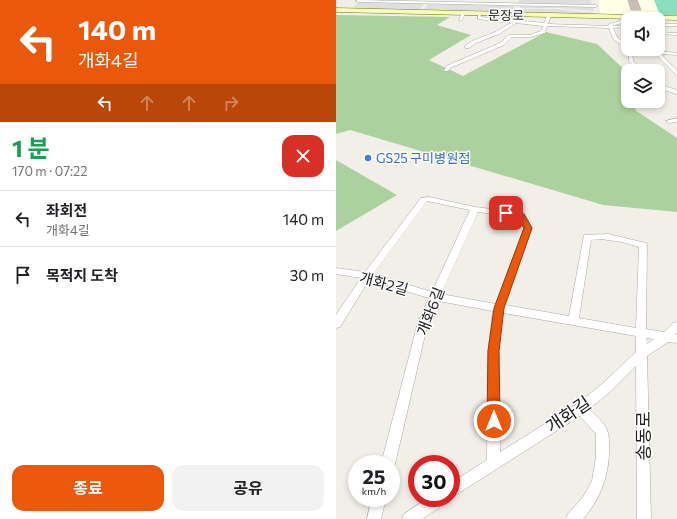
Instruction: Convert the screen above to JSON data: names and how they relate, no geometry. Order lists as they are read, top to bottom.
{
  "streets": {
    "street": [
      "문장로",
      "개화2길",
      "개화6길",
      "개화길",
      "송동로"
    ]
  },
  "crossings": [
    ["개화2길", "개화6길"],
    ["개화2길", "개화길"],
    ["개화길", "송동로"]
  ],
  "places": ["GS25 구미병원점"],
  "page": {
    "turn": ["140 m", "개화4길"],
    "heading": ["1 분", "170 m · 07:22"],
    "list": [
      {
        "name": "좌회전",
        "note": "개화4길",
        "value": "140 m"
      },
      {
        "name": "목적지 도착",
        "value": "30 m"
      }
    ],
    "speed": "25 km/h",
    "limit": "30",
    "buttons": ["종료", "공유"]
  }
}
